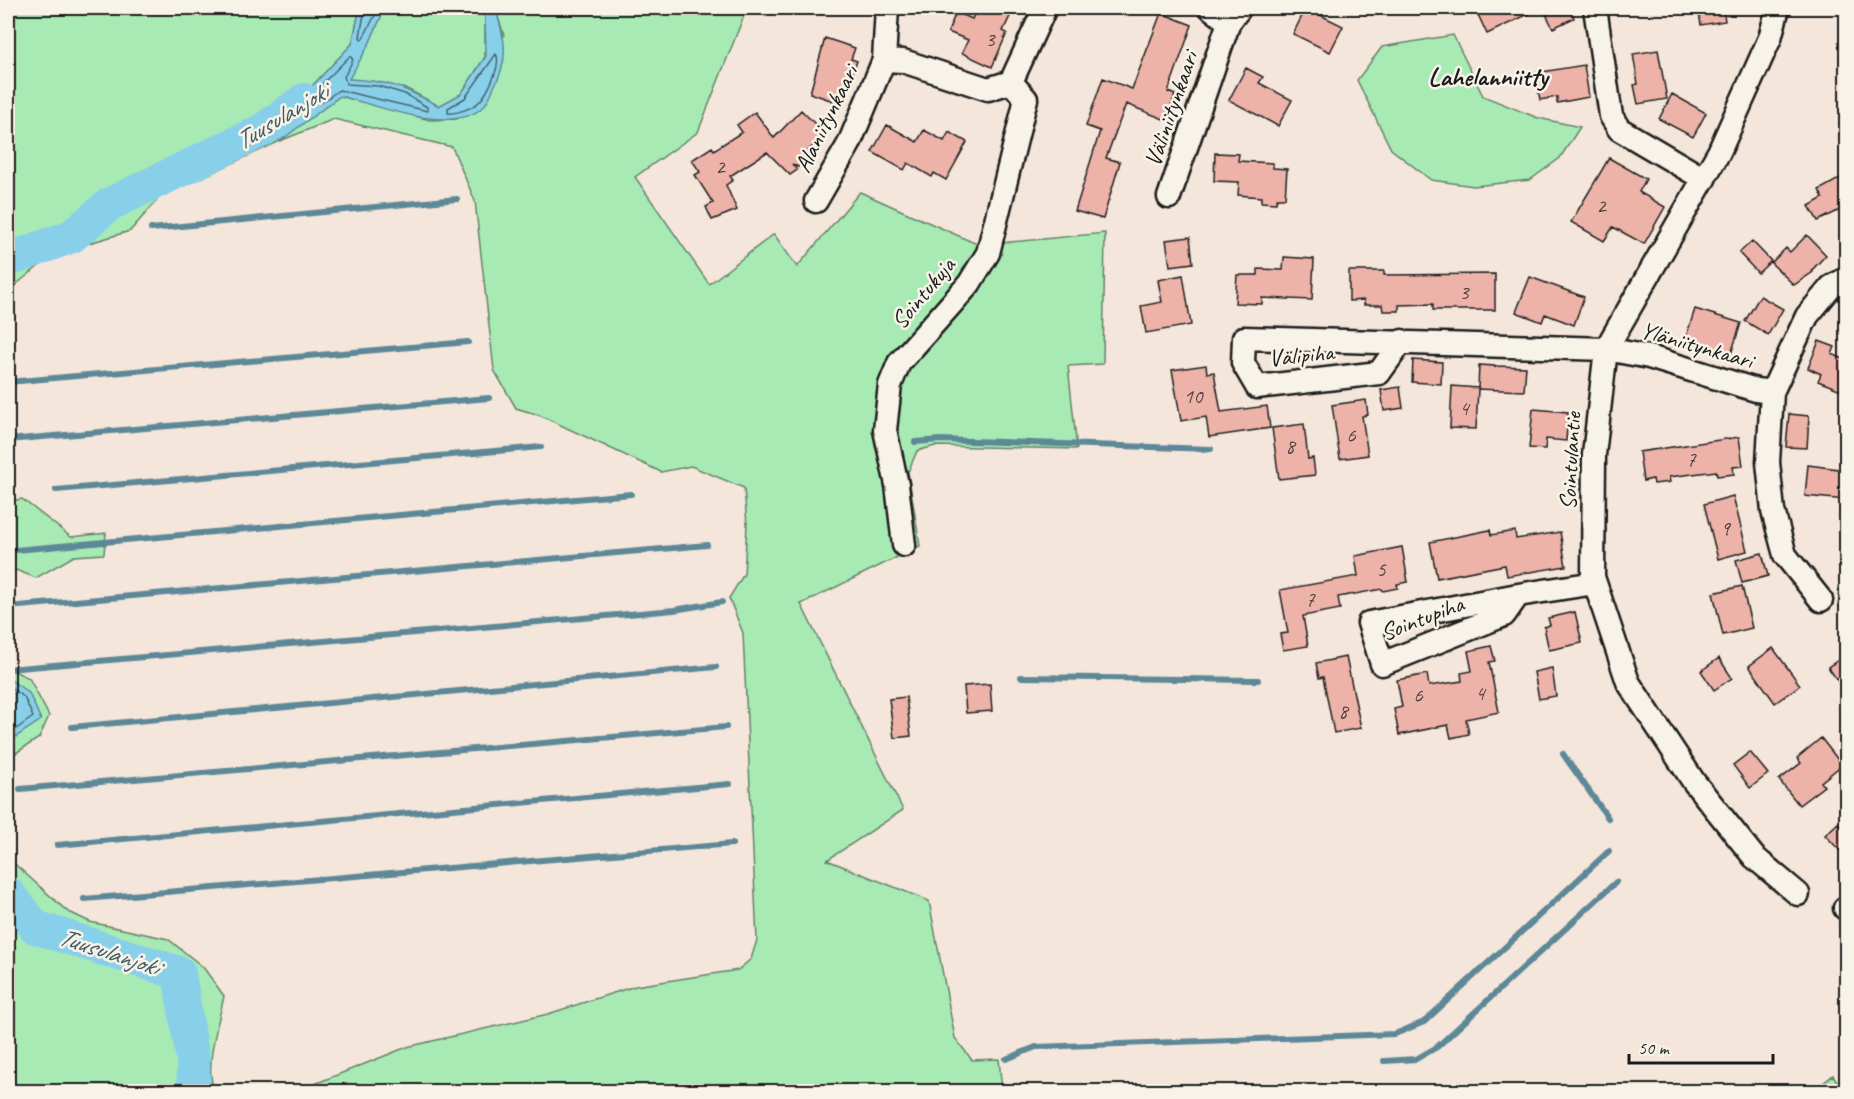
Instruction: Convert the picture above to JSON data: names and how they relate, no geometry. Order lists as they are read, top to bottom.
{
  "streets": {
    "street": [
      "Väliniitynkaari",
      "Alaniitynkaari",
      "Sointukuja",
      "Yläniitynkaari",
      "Välipiha",
      "Sointulantie",
      "Sointupiha"
    ]
  },
  "crossings": [
    ["Alaniitynkaari", "Sointukuja"],
    ["Yläniitynkaari", "Välipiha"],
    ["Yläniitynkaari", "Sointulantie"],
    ["Välipiha", "Sointulantie"],
    ["Sointulantie", "Sointupiha"]
  ],
  "districts": ["Lahelanniitty"],
  "water": ["Tuusulanjoki"],
  "house_numbers": [
    "3",
    "2",
    "2",
    "3",
    "10",
    "4",
    "6",
    "8",
    "7",
    "9",
    "5",
    "7",
    "4",
    "6",
    "8"
  ],
  "scale_bar": "50 m"
}
